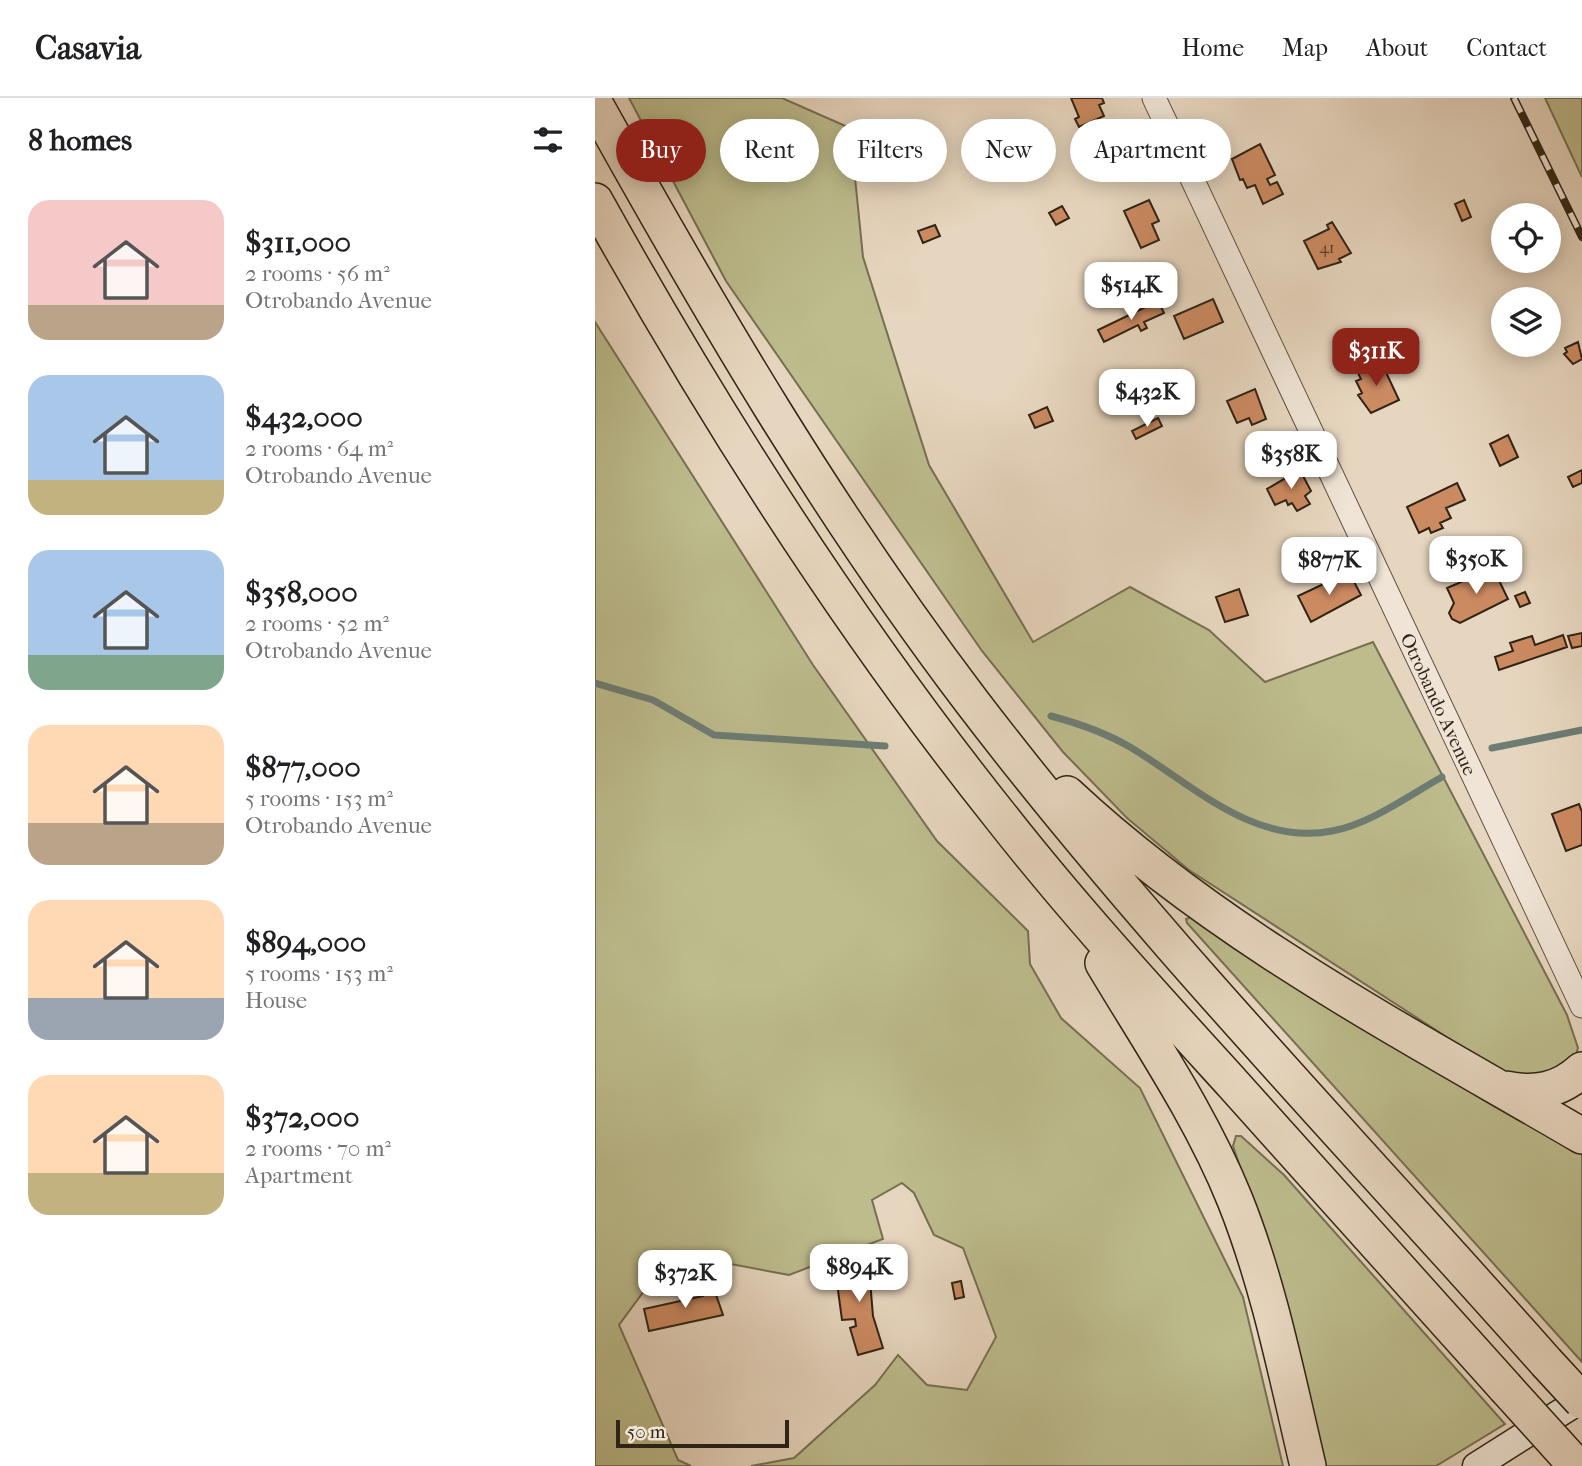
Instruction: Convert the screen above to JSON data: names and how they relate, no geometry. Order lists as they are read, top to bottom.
{
  "streets": {
    "street": ["Otrobando Avenue"]
  },
  "house_numbers": ["41"],
  "scale_bar": "50 m",
  "page": {
    "header": "Casavia",
    "nav": [
      "Home",
      "Map",
      "About",
      "Contact"
    ],
    "heading": "8 homes",
    "chip": [
      "Buy",
      "Rent",
      "Filters",
      "New",
      "Apartment"
    ],
    "list": [
      {
        "name": "$311,000",
        "note": "2 rooms · 56 m² · Otrobando Avenue"
      },
      {
        "name": "$432,000",
        "note": "2 rooms · 64 m² · Otrobando Avenue"
      },
      {
        "name": "$358,000",
        "note": "2 rooms · 52 m² · Otrobando Avenue"
      },
      {
        "name": "$877,000",
        "note": "5 rooms · 153 m² · Otrobando Avenue"
      },
      {
        "name": "$894,000",
        "note": "5 rooms · 153 m² · House"
      },
      {
        "name": "$372,000",
        "note": "2 rooms · 70 m² · Apartment"
      }
    ],
    "price": [
      "$514K",
      "$311K",
      "$432K",
      "$358K",
      "$350K",
      "$877K",
      "$894K",
      "$372K"
    ],
    "scale": "50 m"
  }
}
